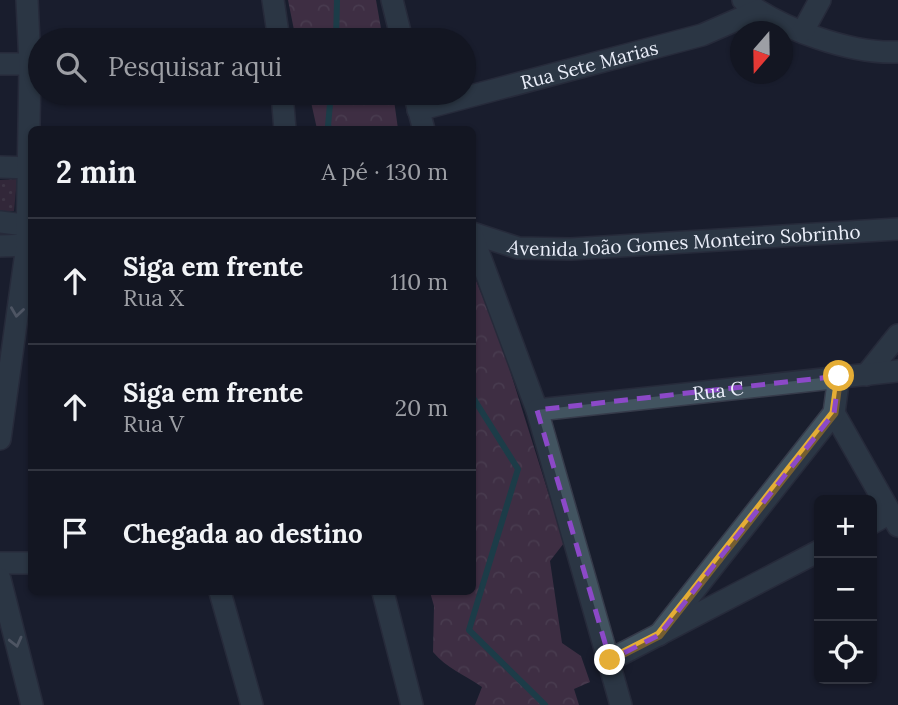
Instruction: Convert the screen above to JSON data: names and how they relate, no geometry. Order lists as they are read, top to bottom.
{
  "streets": {
    "street": ["Rua Sete Marias", "Avenida João Gomes Monteiro Sobrinho", "Rua C"]
  },
  "north": "bottom",
  "page": {
    "search": "Pesquisar aqui",
    "heading": ["2 min", "A pé · 130 m"],
    "list": [
      ["Siga em frente", "Rua X", "110 m"],
      ["Siga em frente", "Rua V", "20 m"],
      "Chegada ao destino"
    ],
    "map_buttons": ["+", "−"]
  }
}
